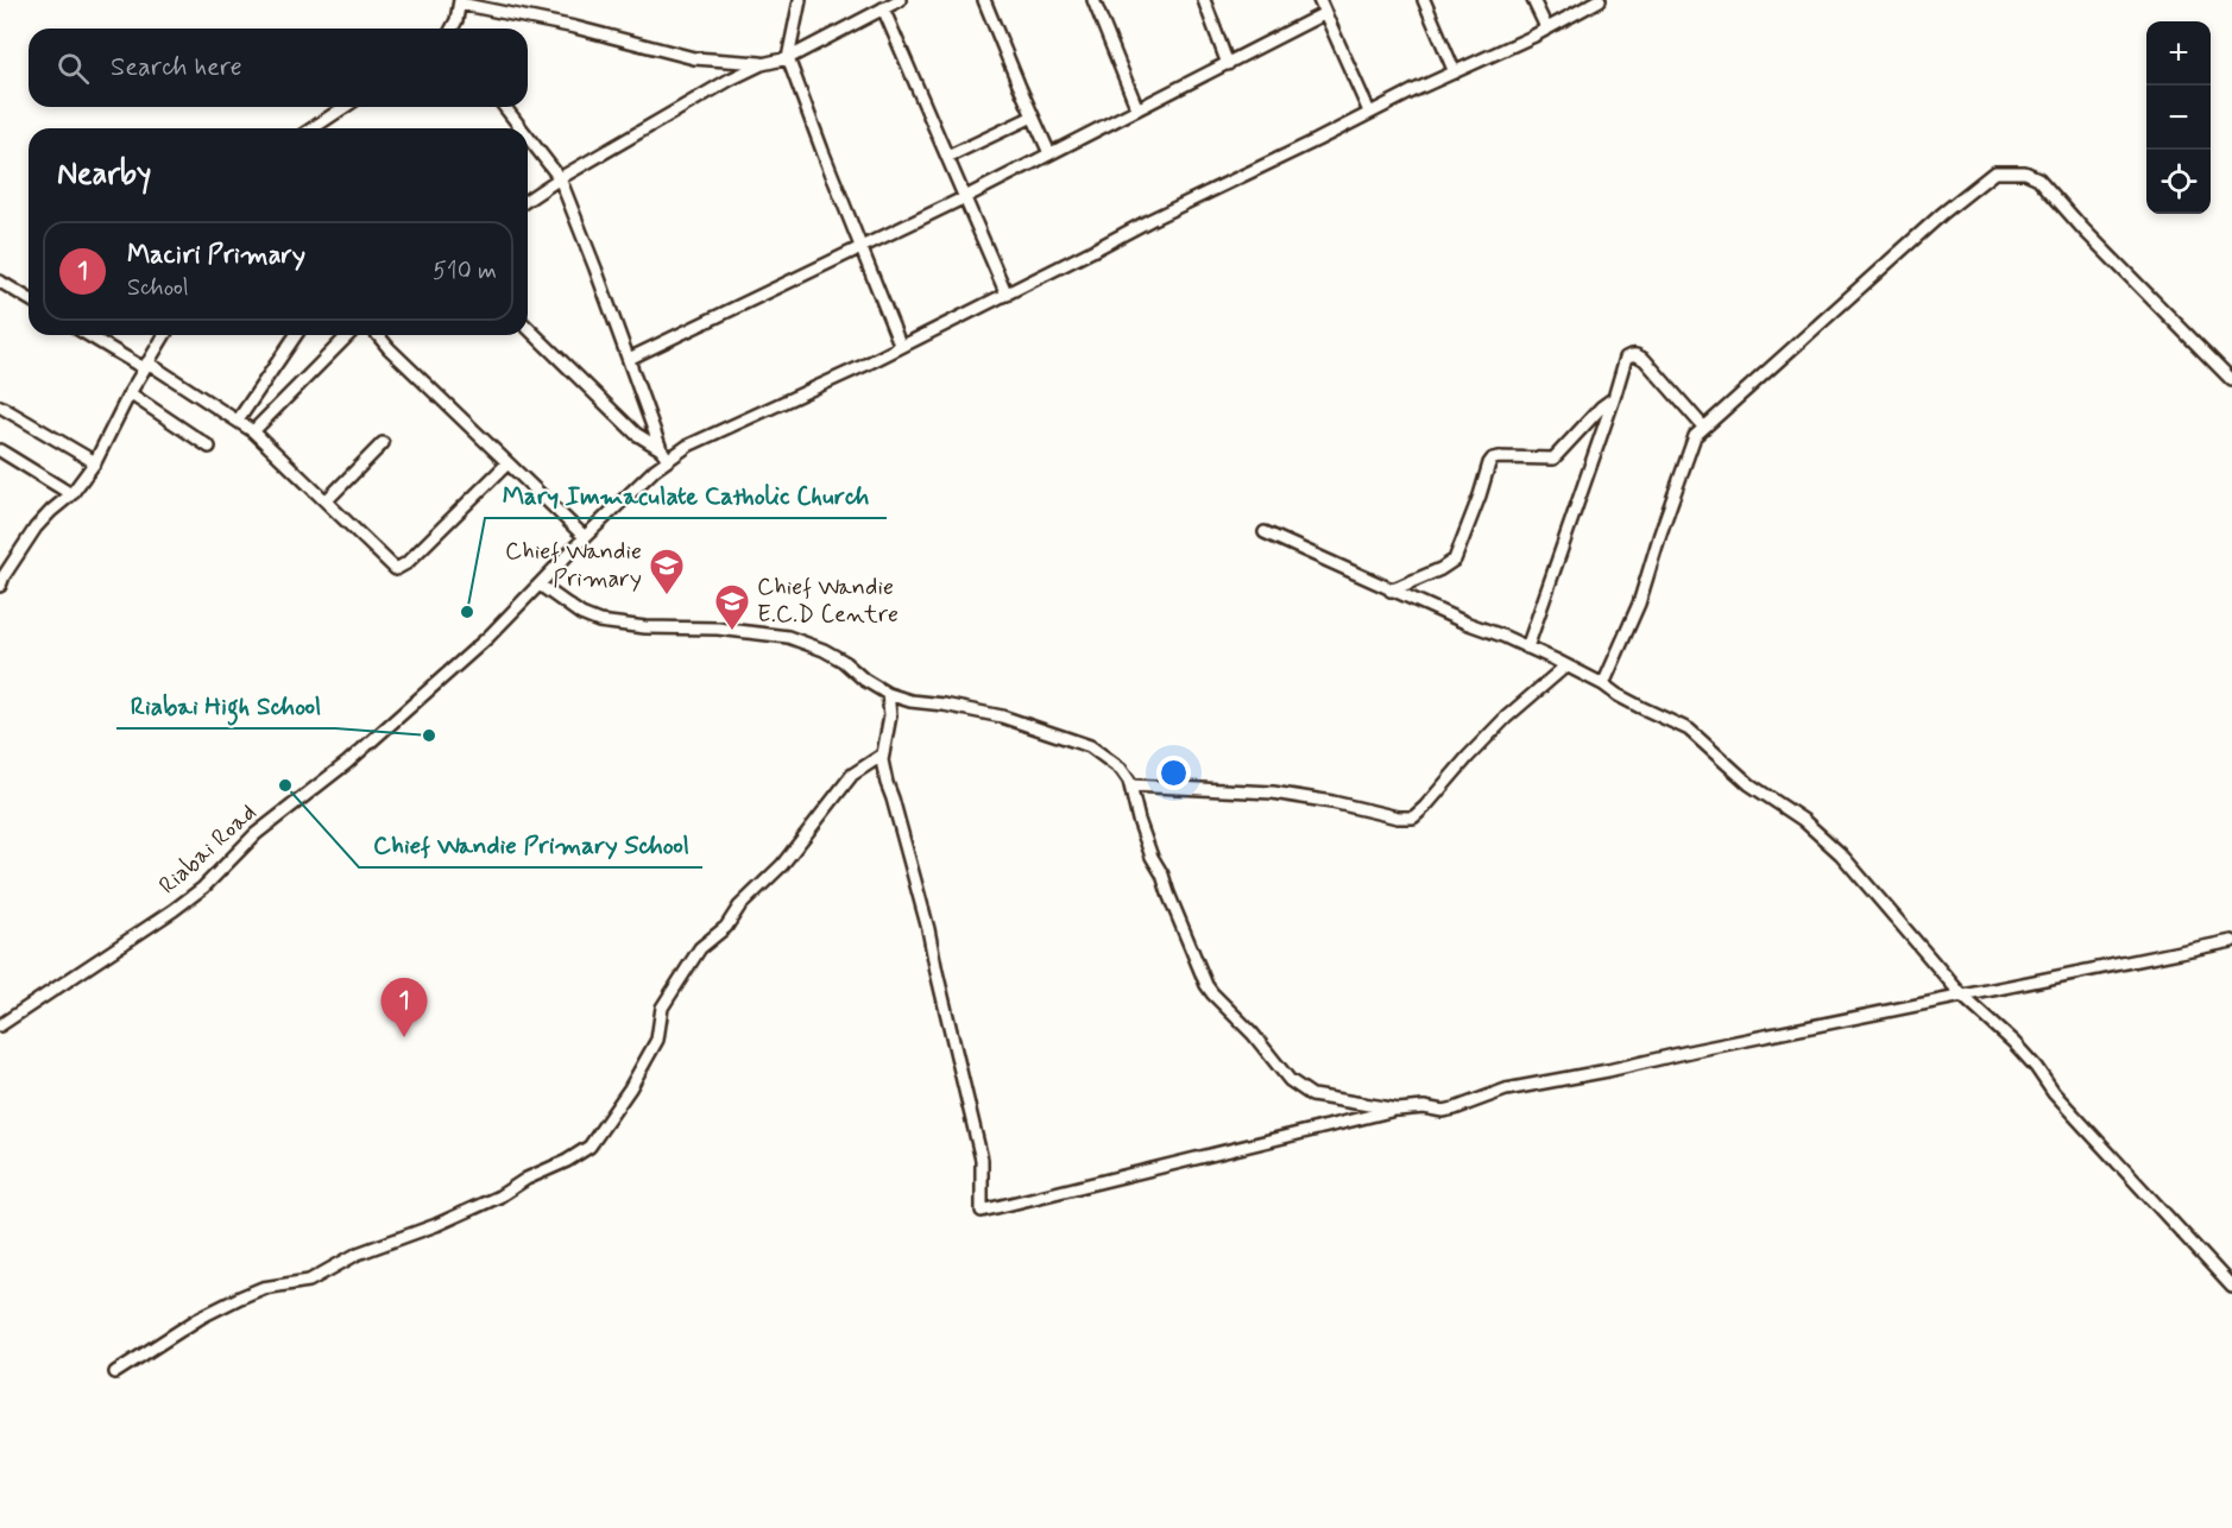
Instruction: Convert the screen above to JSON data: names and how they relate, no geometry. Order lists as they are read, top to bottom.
{
  "streets": {
    "street": ["Riabai Road"]
  },
  "places": {
    "school or university": ["Chief Wandie Primary", "Chief Wandie E.C.D Centre"],
    "other": ["Mary Immaculate Catholic Church", "Riabai High School", "Chief Wandie Primary School"]
  },
  "page": {
    "map_buttons": ["+", "−"],
    "search": "Search here",
    "heading": "Nearby",
    "list": [
      {
        "mark": "1",
        "name": "Maciri Primary",
        "note": "School",
        "value": "510 m"
      }
    ],
    "pins": "1"
  }
}
